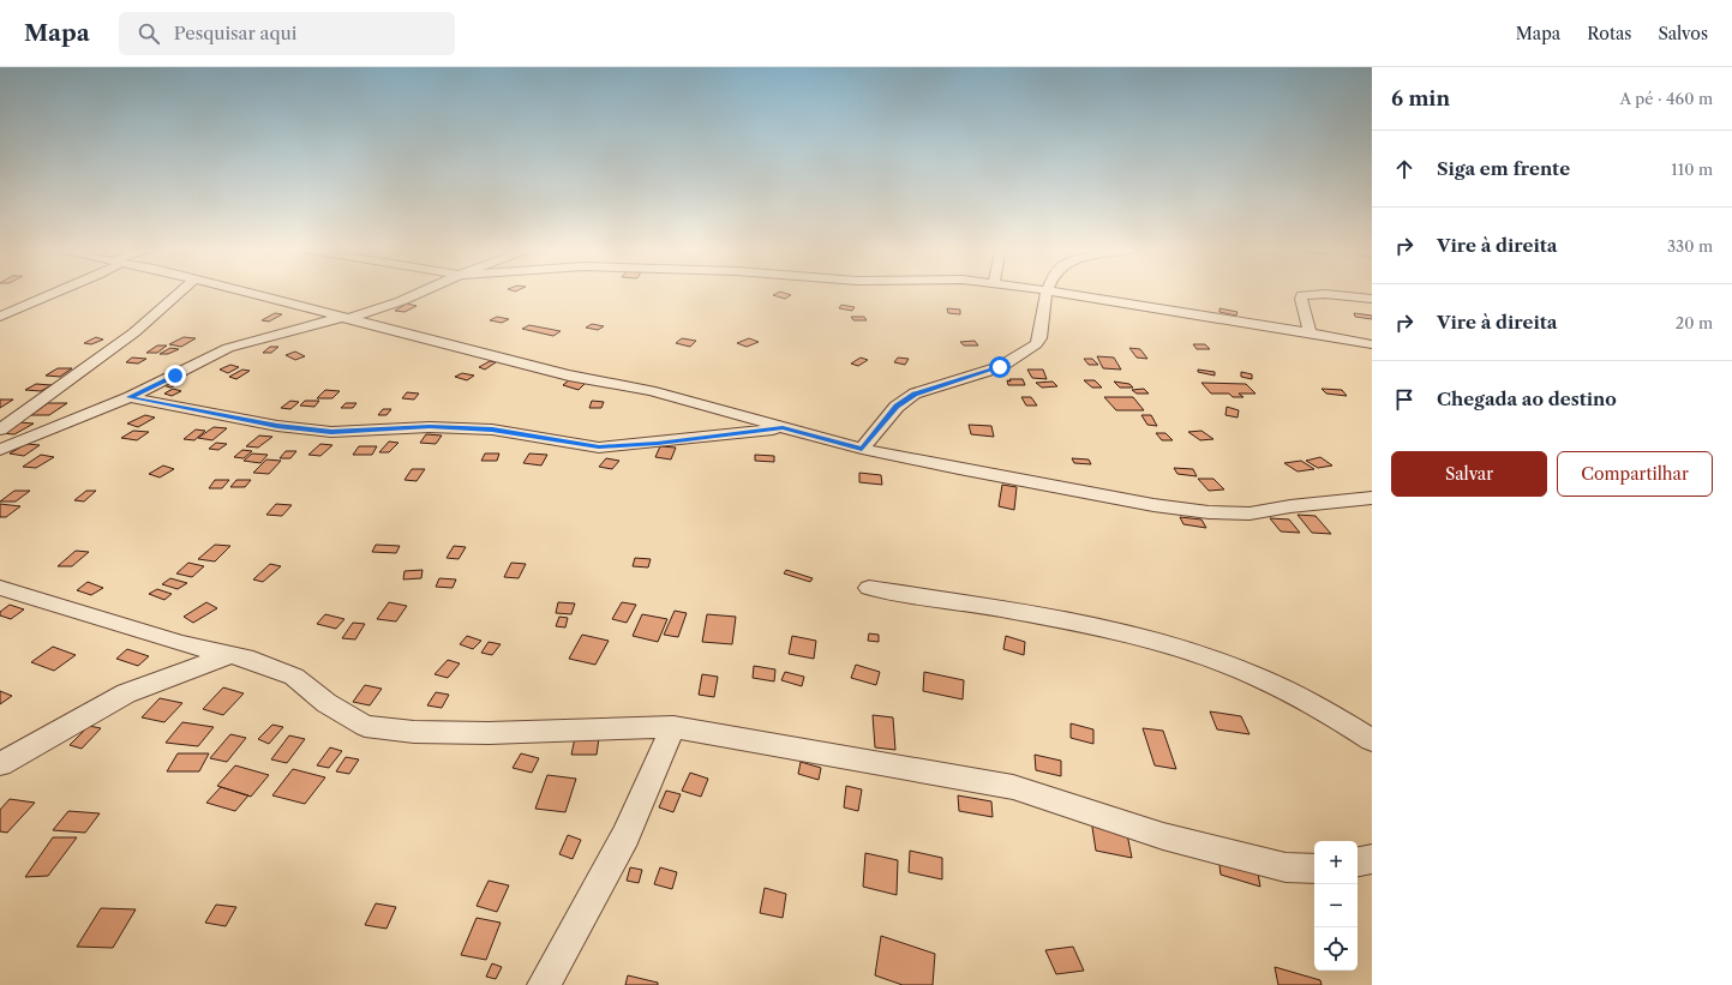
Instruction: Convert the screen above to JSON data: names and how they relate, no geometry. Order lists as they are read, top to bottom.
{
  "page": {
    "header": "Mapa",
    "search": "Pesquisar aqui",
    "nav": ["Mapa", "Rotas", "Salvos"],
    "heading": ["6 min", "A pé · 460 m"],
    "list": [
      ["Siga em frente", "110 m"],
      ["Vire à direita", "330 m"],
      ["Vire à direita", "20 m"],
      "Chegada ao destino"
    ],
    "buttons": ["Salvar", "Compartilhar"],
    "map_buttons": ["+", "−"]
  }
}
